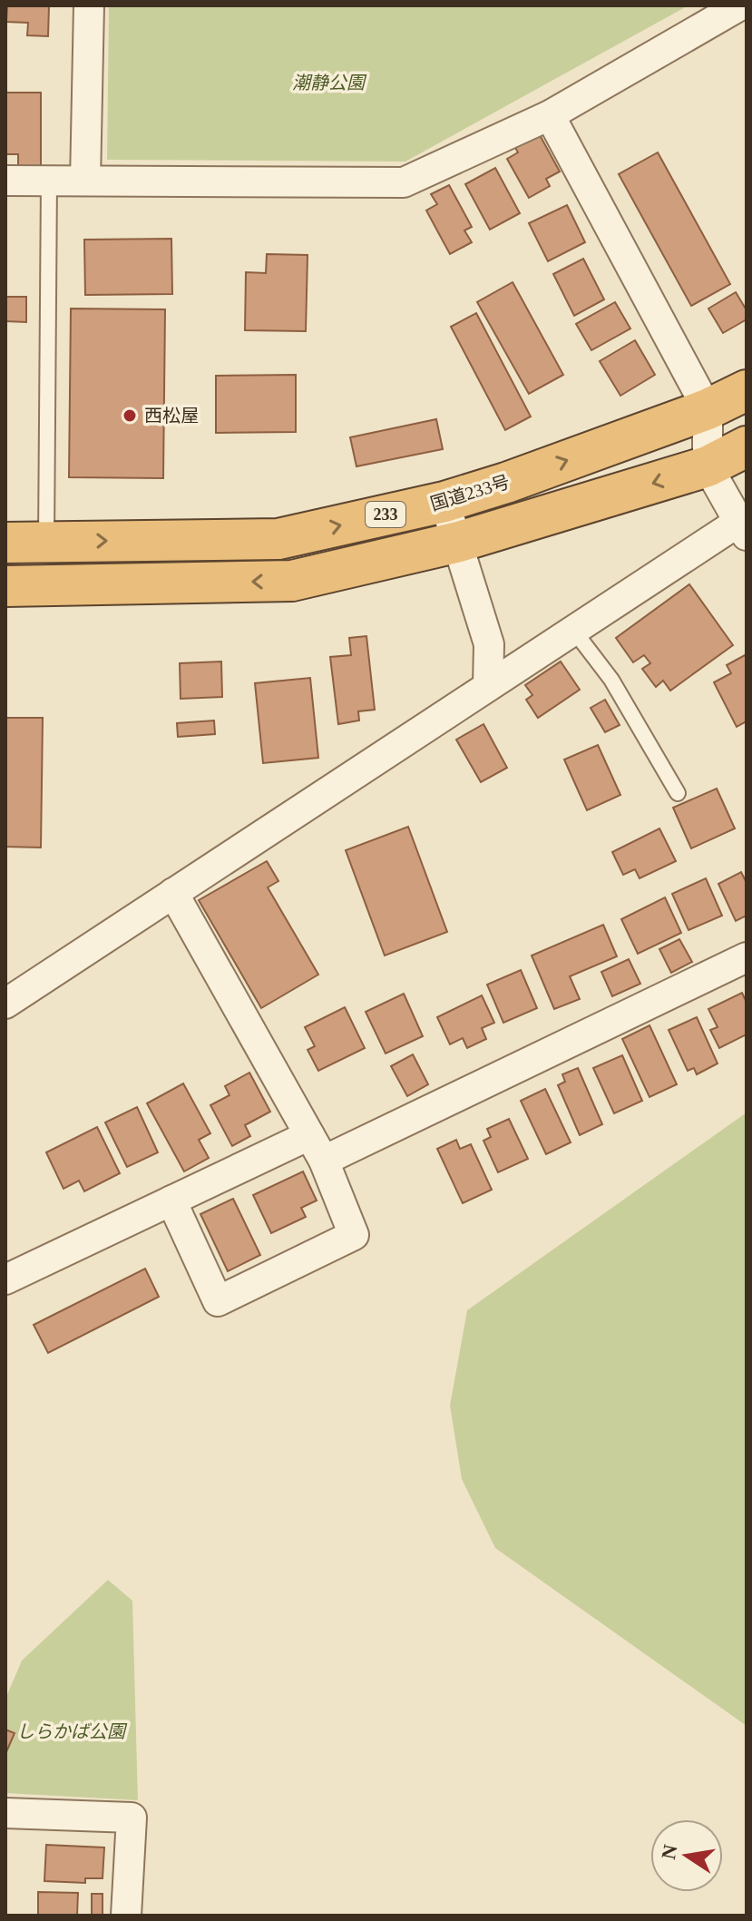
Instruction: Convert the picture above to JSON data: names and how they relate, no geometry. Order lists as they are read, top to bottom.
{
  "streets": {
    "highway": ["国道233号", "233"]
  },
  "parks": ["潮静公園", "しらかば公園"],
  "places": ["西松屋"],
  "north": "left"
}
